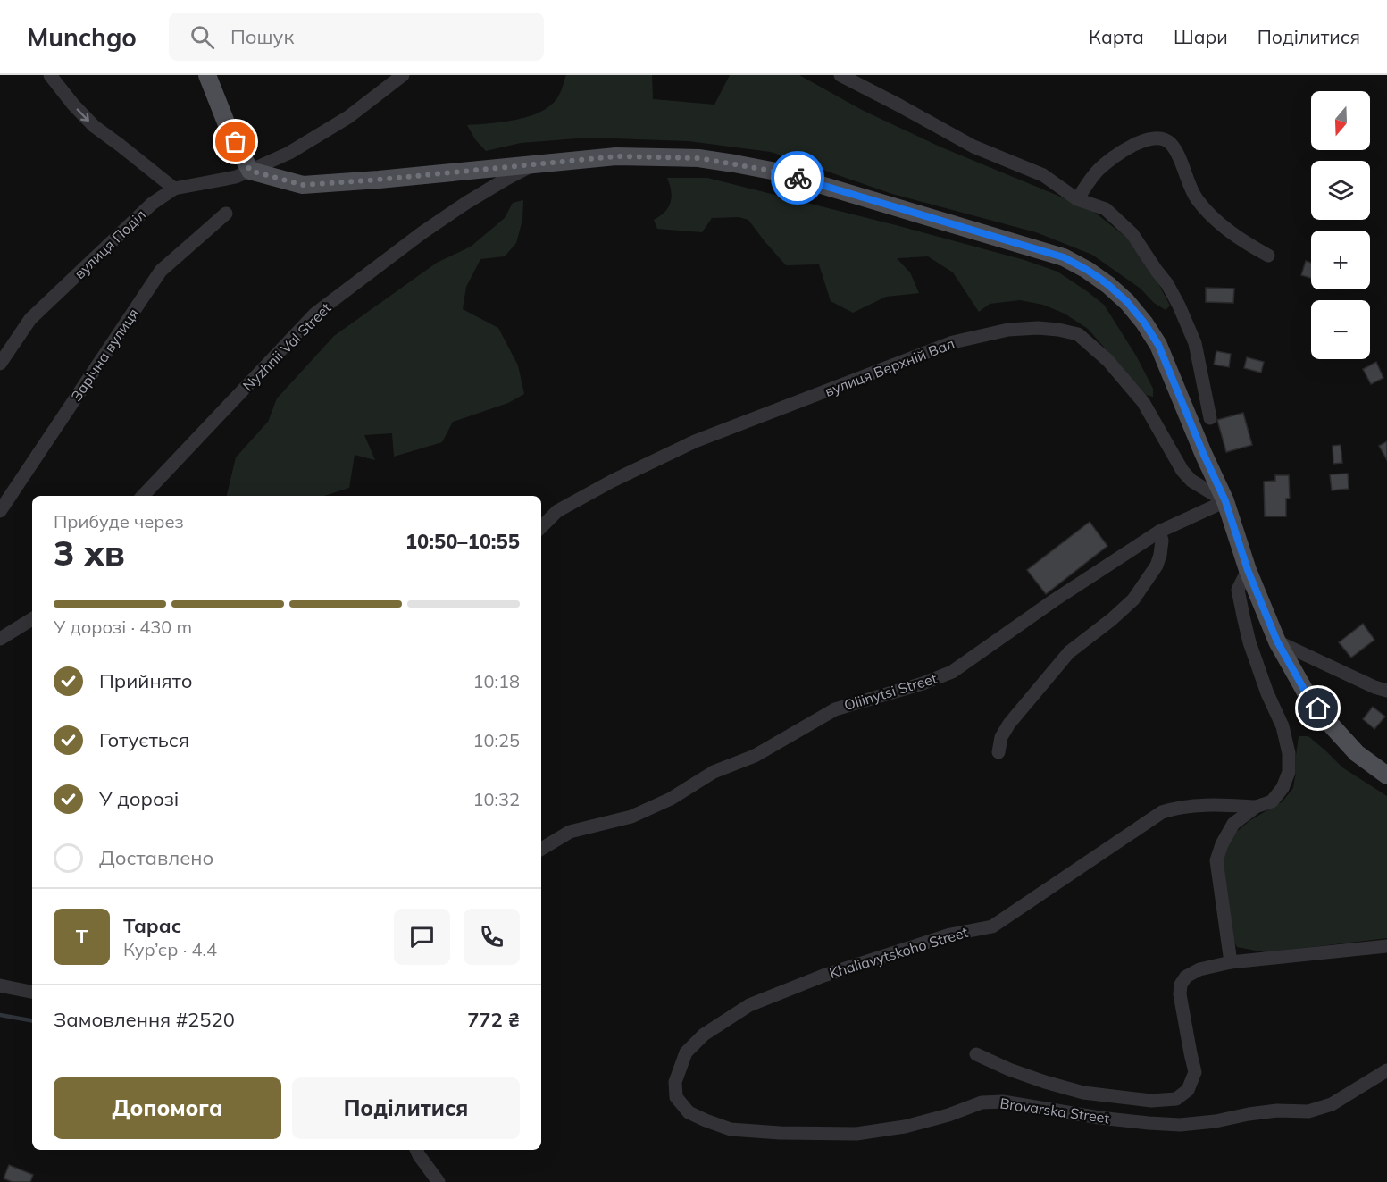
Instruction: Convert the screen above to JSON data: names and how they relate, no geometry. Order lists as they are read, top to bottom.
{
  "streets": {
    "street": [
      "вулиця Поділ",
      "Nyzhnii Val Street",
      "Зарічна вулиця",
      "вулиця Верхній Вал",
      "Oliinytsi Street",
      "Khaliavytskoho Street",
      "Brovarska Street"
    ]
  },
  "crossings": [
    ["вулиця Верхній Вал", "Oliinytsi Street"],
    ["Khaliavytskoho Street", "Brovarska Street"]
  ],
  "north": "bottom",
  "page": {
    "header": "Munchgo",
    "search": "Пошук",
    "nav": ["Карта", "Шари", "Поділитися"],
    "map_buttons": ["+", "−"],
    "heading": ["3 хв", "Прибуде через", "10:50–10:55"],
    "panel": [
      "Тарас",
      "Кур’єр · 4.4",
      "Замовлення #2520",
      "772 ₴"
    ],
    "bar": "У дорозі · 430 m",
    "list": [
      ["Прийнято", "10:18"],
      ["Готується", "10:25"],
      ["У дорозі", "10:32"],
      "Доставлено"
    ],
    "round": "Т",
    "buttons": ["Допомога", "Поділитися"]
  }
}
